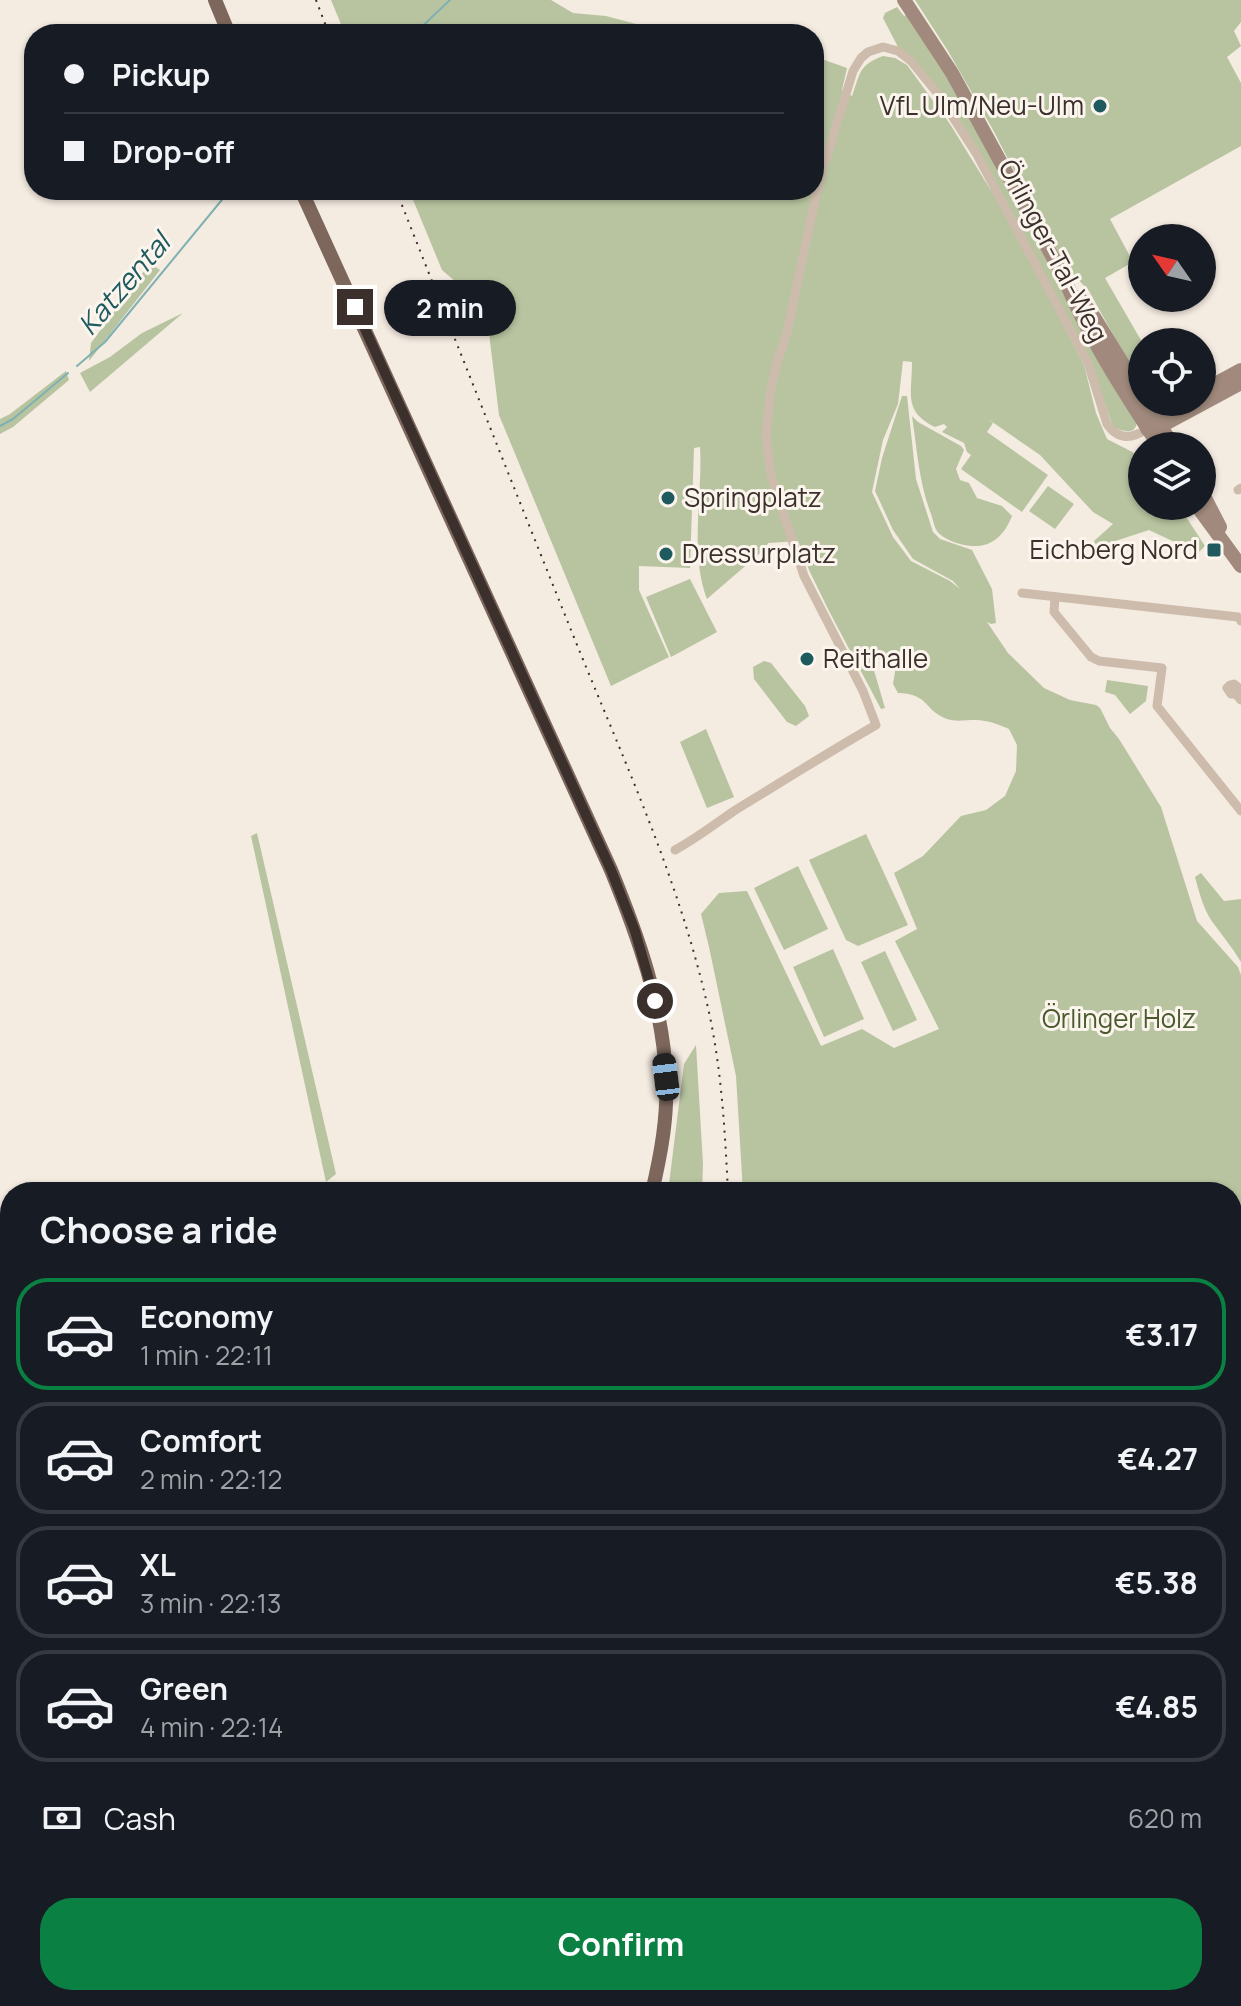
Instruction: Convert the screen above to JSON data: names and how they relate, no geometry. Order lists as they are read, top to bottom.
{
  "streets": {
    "street": ["Örlinger-Tal-Weg"]
  },
  "water": ["Katzental"],
  "parks": ["Örlinger Holz"],
  "places": {
    "other": [
      "VfL Ulm/Neu-Ulm",
      "Springplatz",
      "Dressurplatz",
      "Reithalle"
    ],
    "transit": ["Eichberg Nord"]
  },
  "north": "top left",
  "page": {
    "banner": ["Pickup", "Drop-off"],
    "bubble": "2 min",
    "heading": "Choose a ride",
    "list": [
      {
        "name": "Economy",
        "note": "1 min · 22:11",
        "value": "€3.17"
      },
      {
        "name": "Comfort",
        "note": "2 min · 22:12",
        "value": "€4.27"
      },
      {
        "name": "XL",
        "note": "3 min · 22:13",
        "value": "€5.38"
      },
      {
        "name": "Green",
        "note": "4 min · 22:14",
        "value": "€4.85"
      }
    ],
    "pay": ["Cash", "620 m"],
    "buttons": "Confirm"
  }
}
